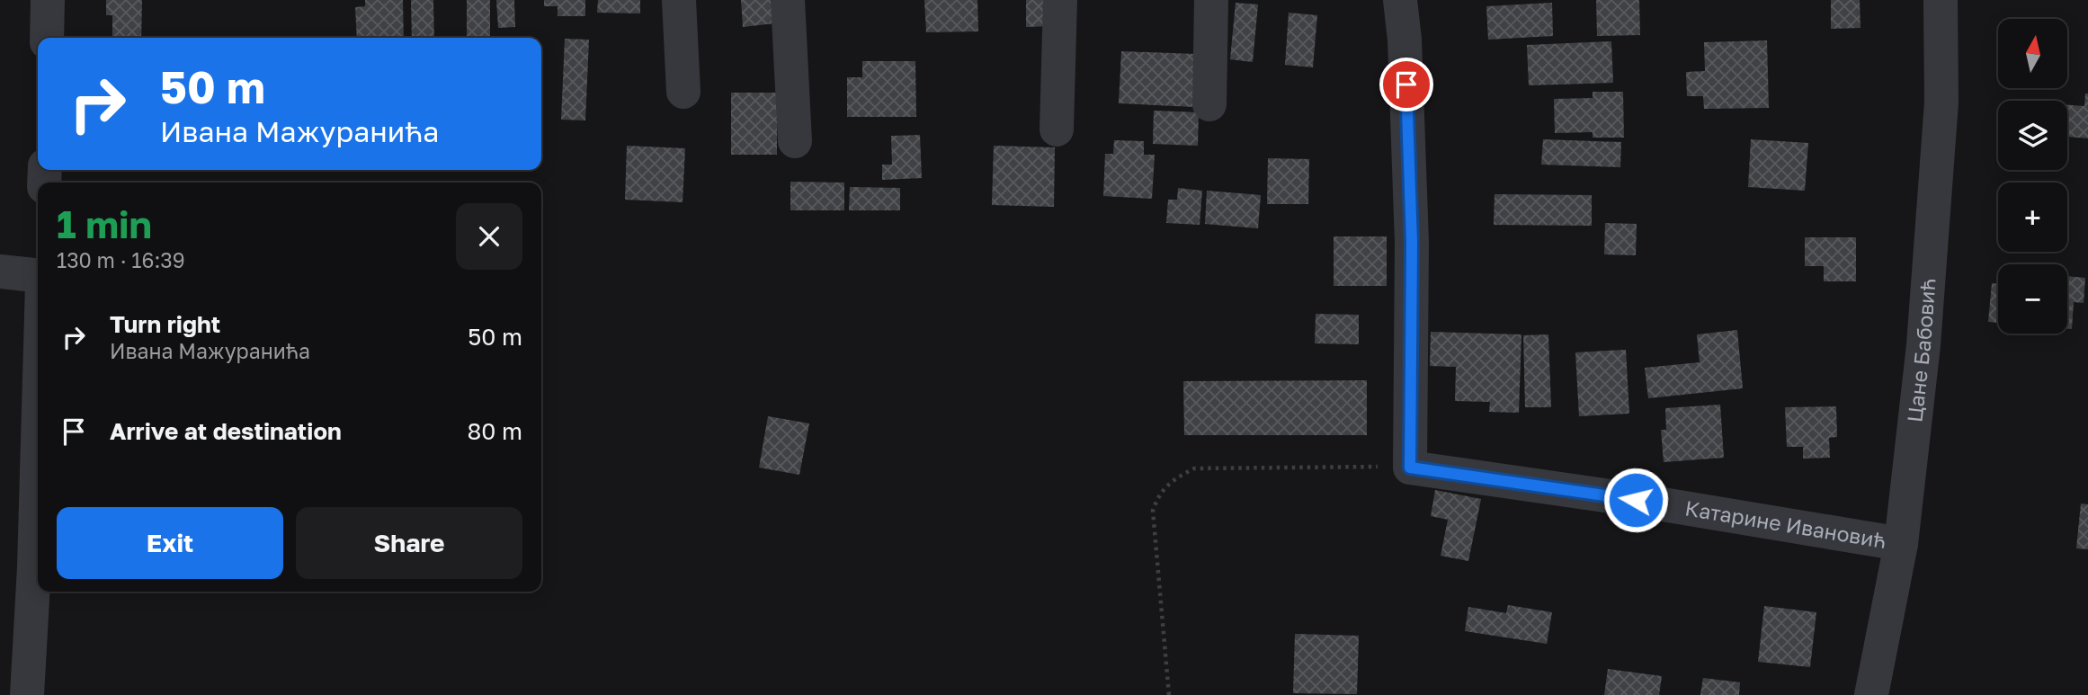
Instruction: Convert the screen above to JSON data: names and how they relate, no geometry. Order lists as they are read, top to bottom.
{
  "streets": {
    "street": ["Цане Бабовић", "Катарине Ивановић"]
  },
  "crossings": [
    ["Цане Бабовић", "Катарине Ивановић"]
  ],
  "north": "top",
  "page": {
    "map_buttons": ["+", "−"],
    "turn": ["50 m", "Ивана Мажуранића"],
    "heading": ["1 min", "130 m · 16:39"],
    "list": [
      {
        "name": "Turn right",
        "note": "Ивана Мажуранића",
        "value": "50 m"
      },
      {
        "name": "Arrive at destination",
        "value": "80 m"
      }
    ],
    "buttons": ["Exit", "Share"]
  }
}
